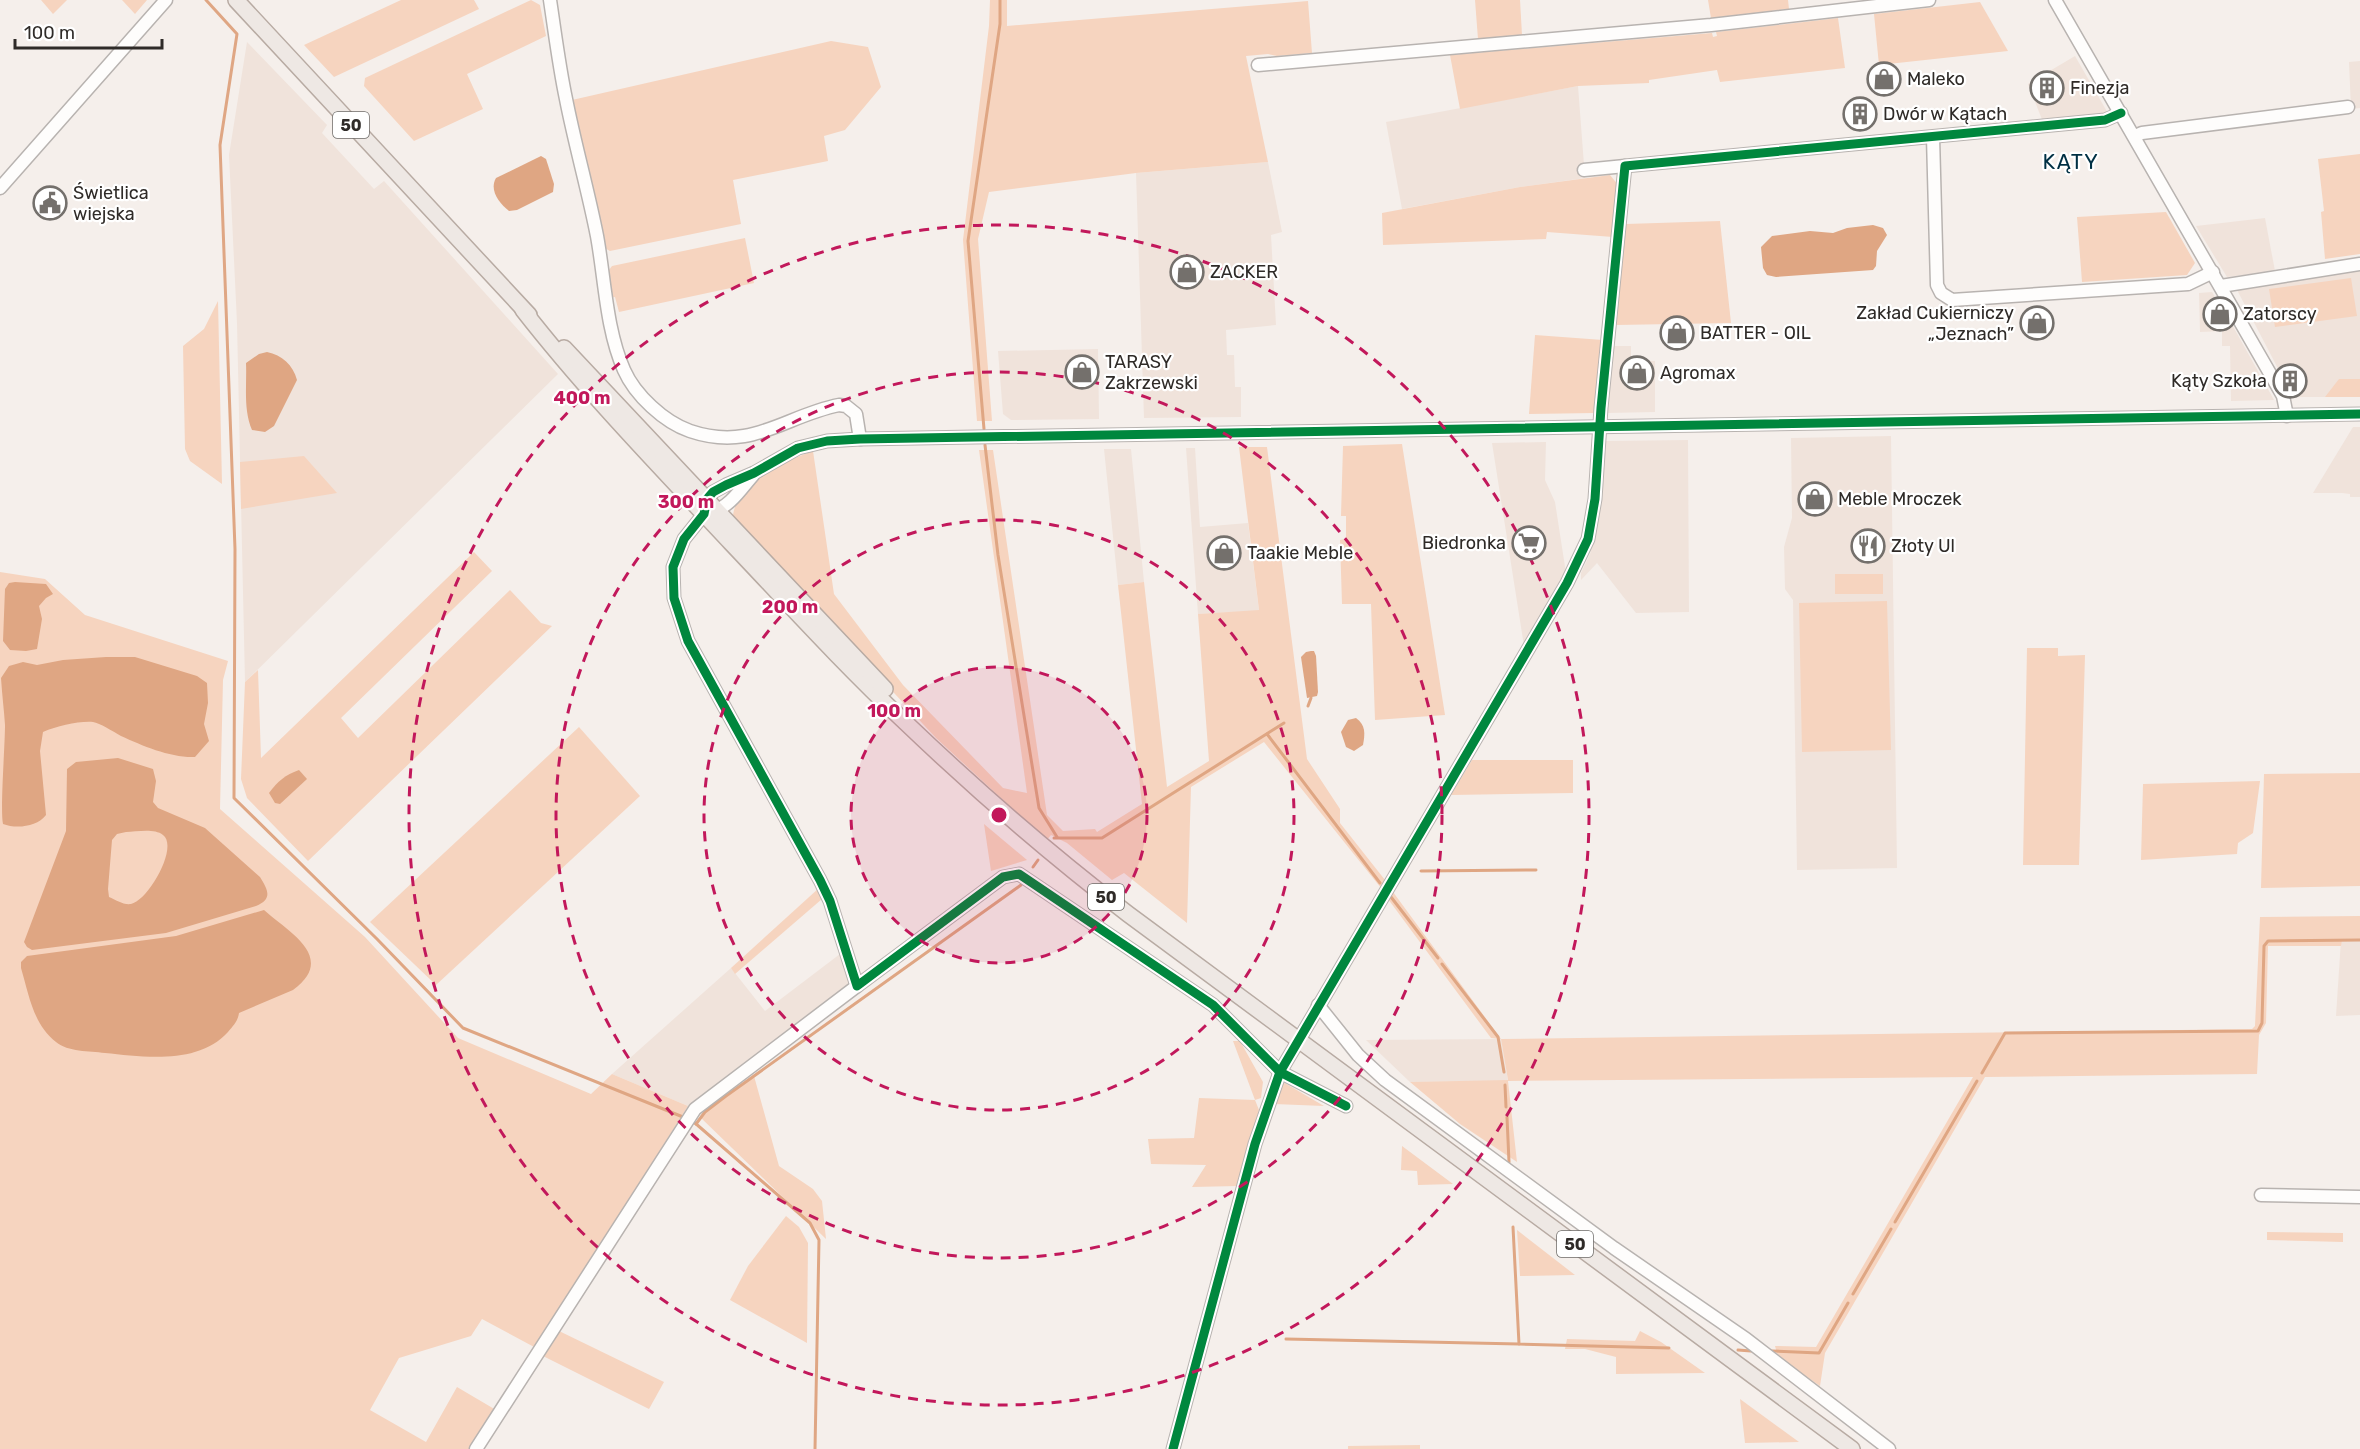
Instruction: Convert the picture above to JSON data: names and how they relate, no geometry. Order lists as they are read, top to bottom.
{
  "streets": {
    "main road": ["50"]
  },
  "districts": ["KĄTY"],
  "places": {
    "shop": [
      "Maleko",
      "ZACKER",
      "Zatorscy",
      "Zakład Cukierniczy „Jeznach”",
      "BATTER - OIL",
      "TARASY Zakrzewski",
      "Agromax",
      "Meble Mroczek",
      "Taakie Meble"
    ],
    "building": ["Finezja", "Dwór w Kątach", "Kąty Szkoła"],
    "public building": ["Świetlica wiejska"],
    "supermarket": ["Biedronka"],
    "restaurant": ["Złoty Ul"]
  },
  "scale_bar": "100 m",
  "rings": [
    "400 m",
    "300 m",
    "200 m",
    "100 m"
  ]
}
